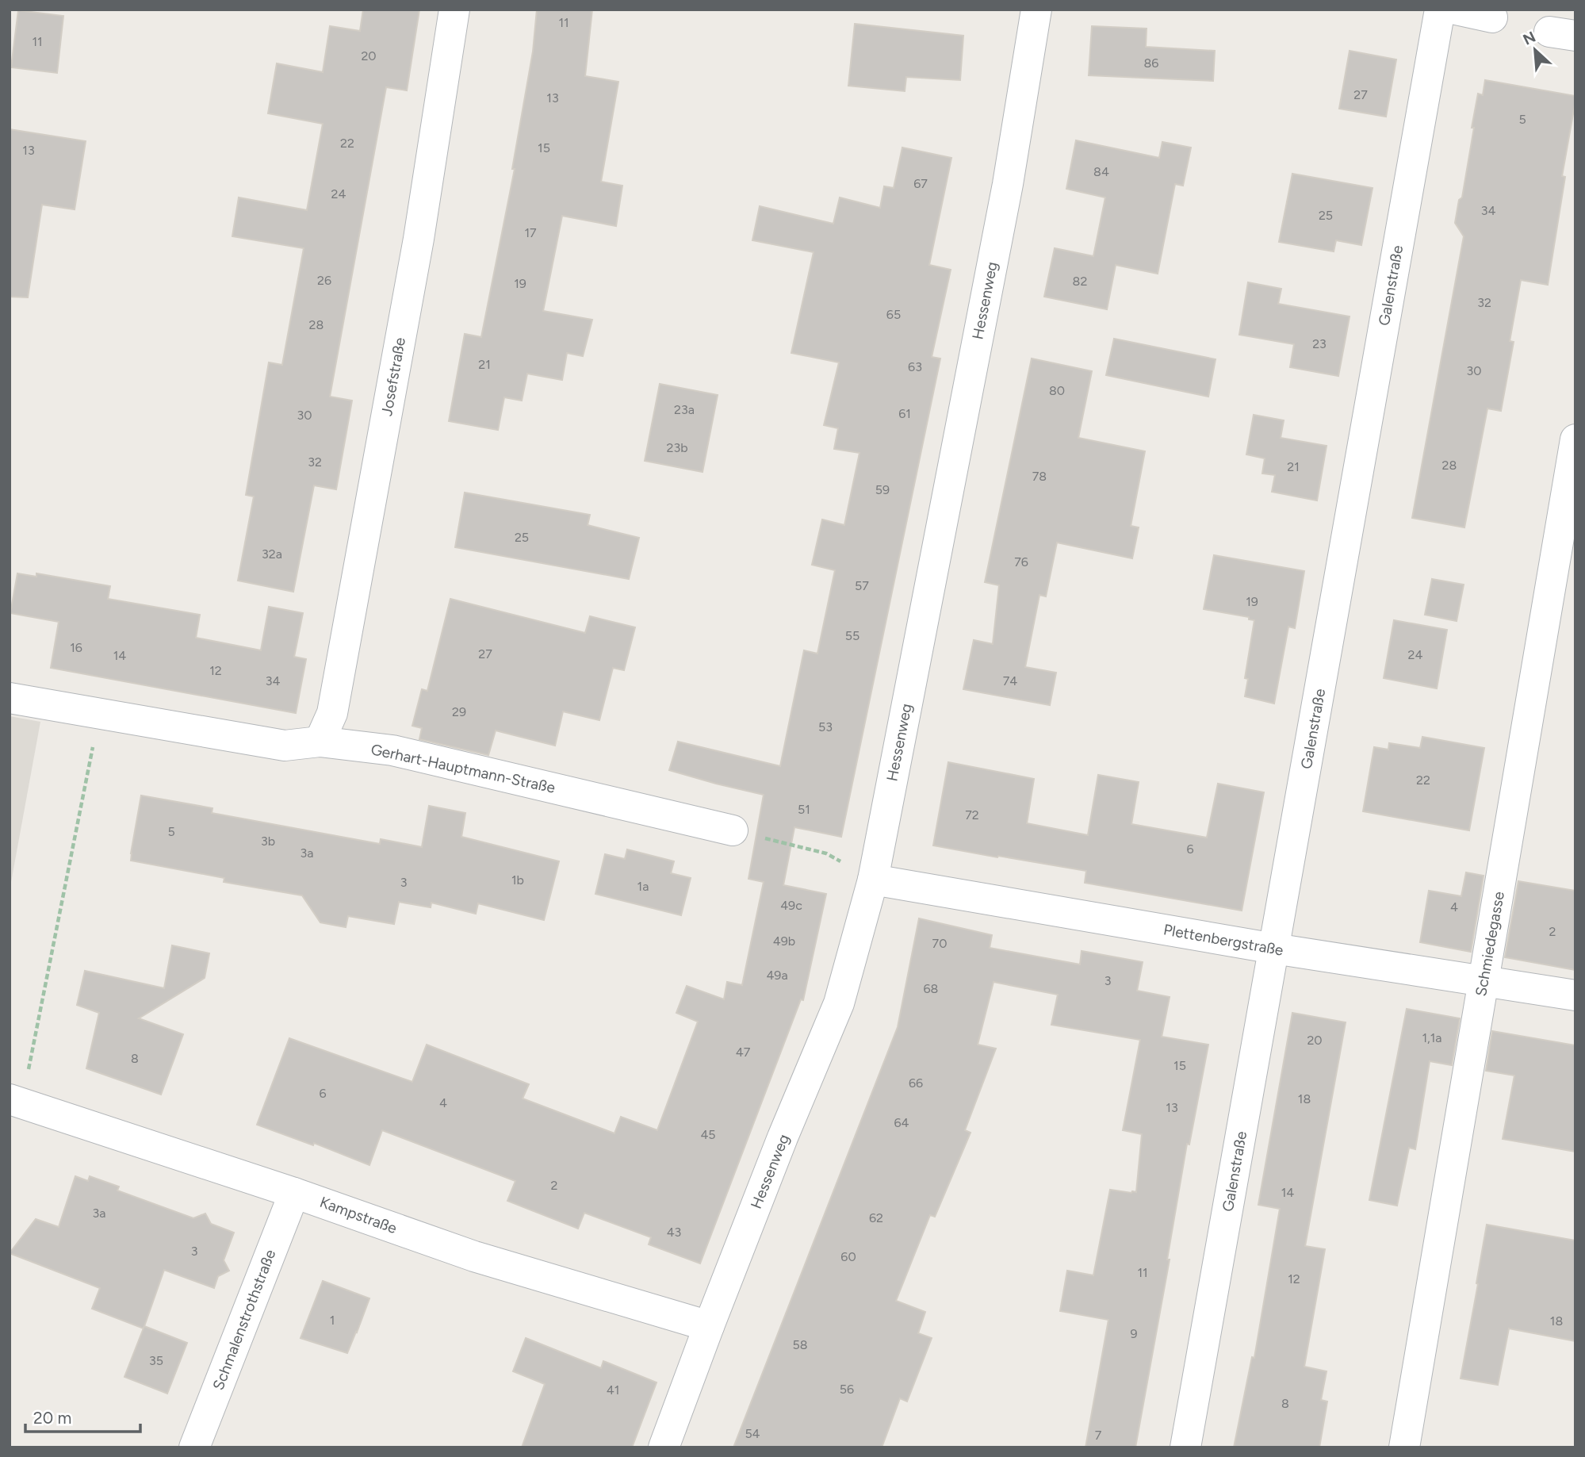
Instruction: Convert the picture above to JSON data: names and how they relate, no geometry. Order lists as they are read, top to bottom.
{
  "streets": {
    "street": [
      "Galenstraße",
      "Hessenweg",
      "Josefstraße",
      "Gerhart-Hauptmann-Straße",
      "Plettenbergstraße",
      "Schmiedegasse",
      "Kampstraße",
      "Schmalenstrothstraße"
    ]
  },
  "crossings": [
    ["Galenstraße", "Plettenbergstraße"],
    ["Hessenweg", "Plettenbergstraße"],
    ["Hessenweg", "Kampstraße"],
    ["Josefstraße", "Gerhart-Hauptmann-Straße"],
    ["Plettenbergstraße", "Schmiedegasse"],
    ["Kampstraße", "Schmalenstrothstraße"]
  ],
  "house_numbers": [
    "11",
    "11",
    "20",
    "86",
    "27",
    "13",
    "5",
    "22",
    "15",
    "13",
    "84",
    "67",
    "24",
    "34",
    "25",
    "17",
    "26",
    "82",
    "19",
    "32",
    "65",
    "28",
    "23",
    "21",
    "63",
    "30",
    "80",
    "23a",
    "61",
    "30",
    "23b",
    "32",
    "28",
    "21",
    "78",
    "59",
    "25",
    "32a",
    "76",
    "57",
    "19",
    "55",
    "16",
    "27",
    "24",
    "14",
    "12",
    "34",
    "74",
    "29",
    "53",
    "22",
    "51",
    "72",
    "5",
    "3b",
    "6",
    "3a",
    "1b",
    "3",
    "1a",
    "49c",
    "4",
    "2",
    "49b",
    "70",
    "49a",
    "3",
    "68",
    "1,1a",
    "20",
    "47",
    "8",
    "15",
    "66",
    "6",
    "18",
    "4",
    "13",
    "64",
    "45",
    "2",
    "14",
    "3a",
    "62",
    "43",
    "3",
    "60",
    "11",
    "12",
    "1",
    "18",
    "9",
    "58",
    "35",
    "56",
    "41",
    "8",
    "54",
    "7"
  ],
  "scale_bar": "20 m",
  "north": "top left"
}
